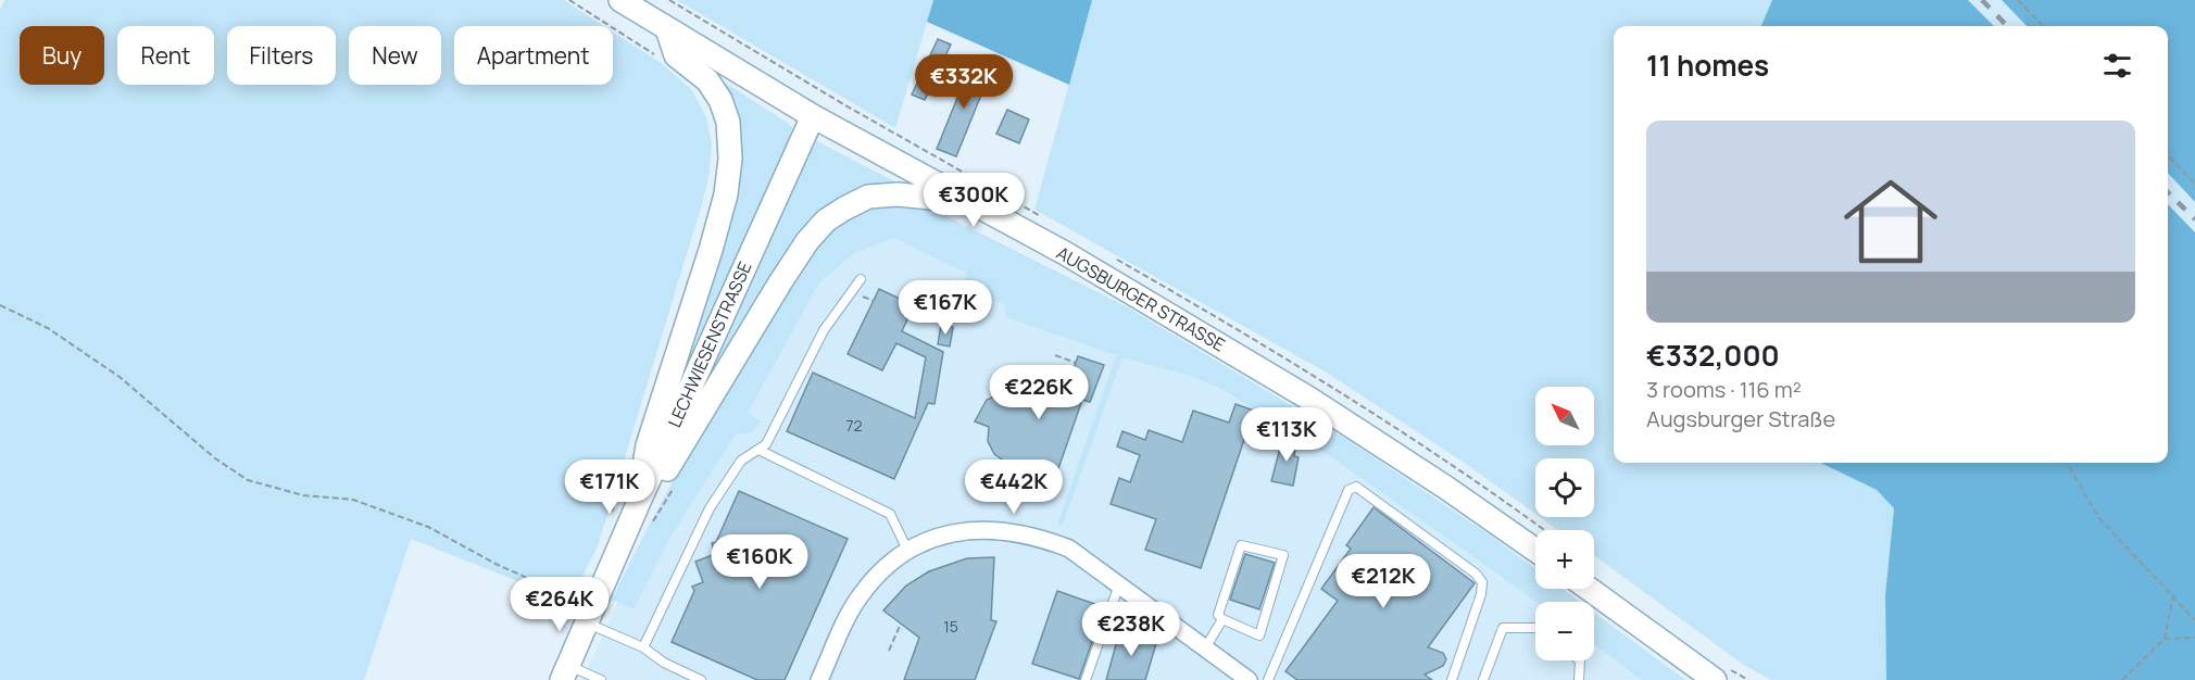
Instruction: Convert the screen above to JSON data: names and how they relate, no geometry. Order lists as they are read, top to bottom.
{
  "streets": {
    "main road": ["AUGSBURGER STRASSE", "LECHWIESENSTRASSE"]
  },
  "crossings": [
    ["AUGSBURGER STRASSE", "LECHWIESENSTRASSE"]
  ],
  "house_numbers": ["72", "15"],
  "north": "top left",
  "page": {
    "chip": [
      "Buy",
      "Rent",
      "Filters",
      "New",
      "Apartment"
    ],
    "heading": "11 homes",
    "price": [
      "€332K",
      "€300K",
      "€167K",
      "€226K",
      "€113K",
      "€171K",
      "€442K",
      "€160K",
      "€212K",
      "€264K",
      "€238K"
    ],
    "list": [
      {
        "name": "€332,000",
        "note": "3 rooms · 116 m² · Augsburger Straße"
      }
    ],
    "map_buttons": ["+", "−"]
  }
}
